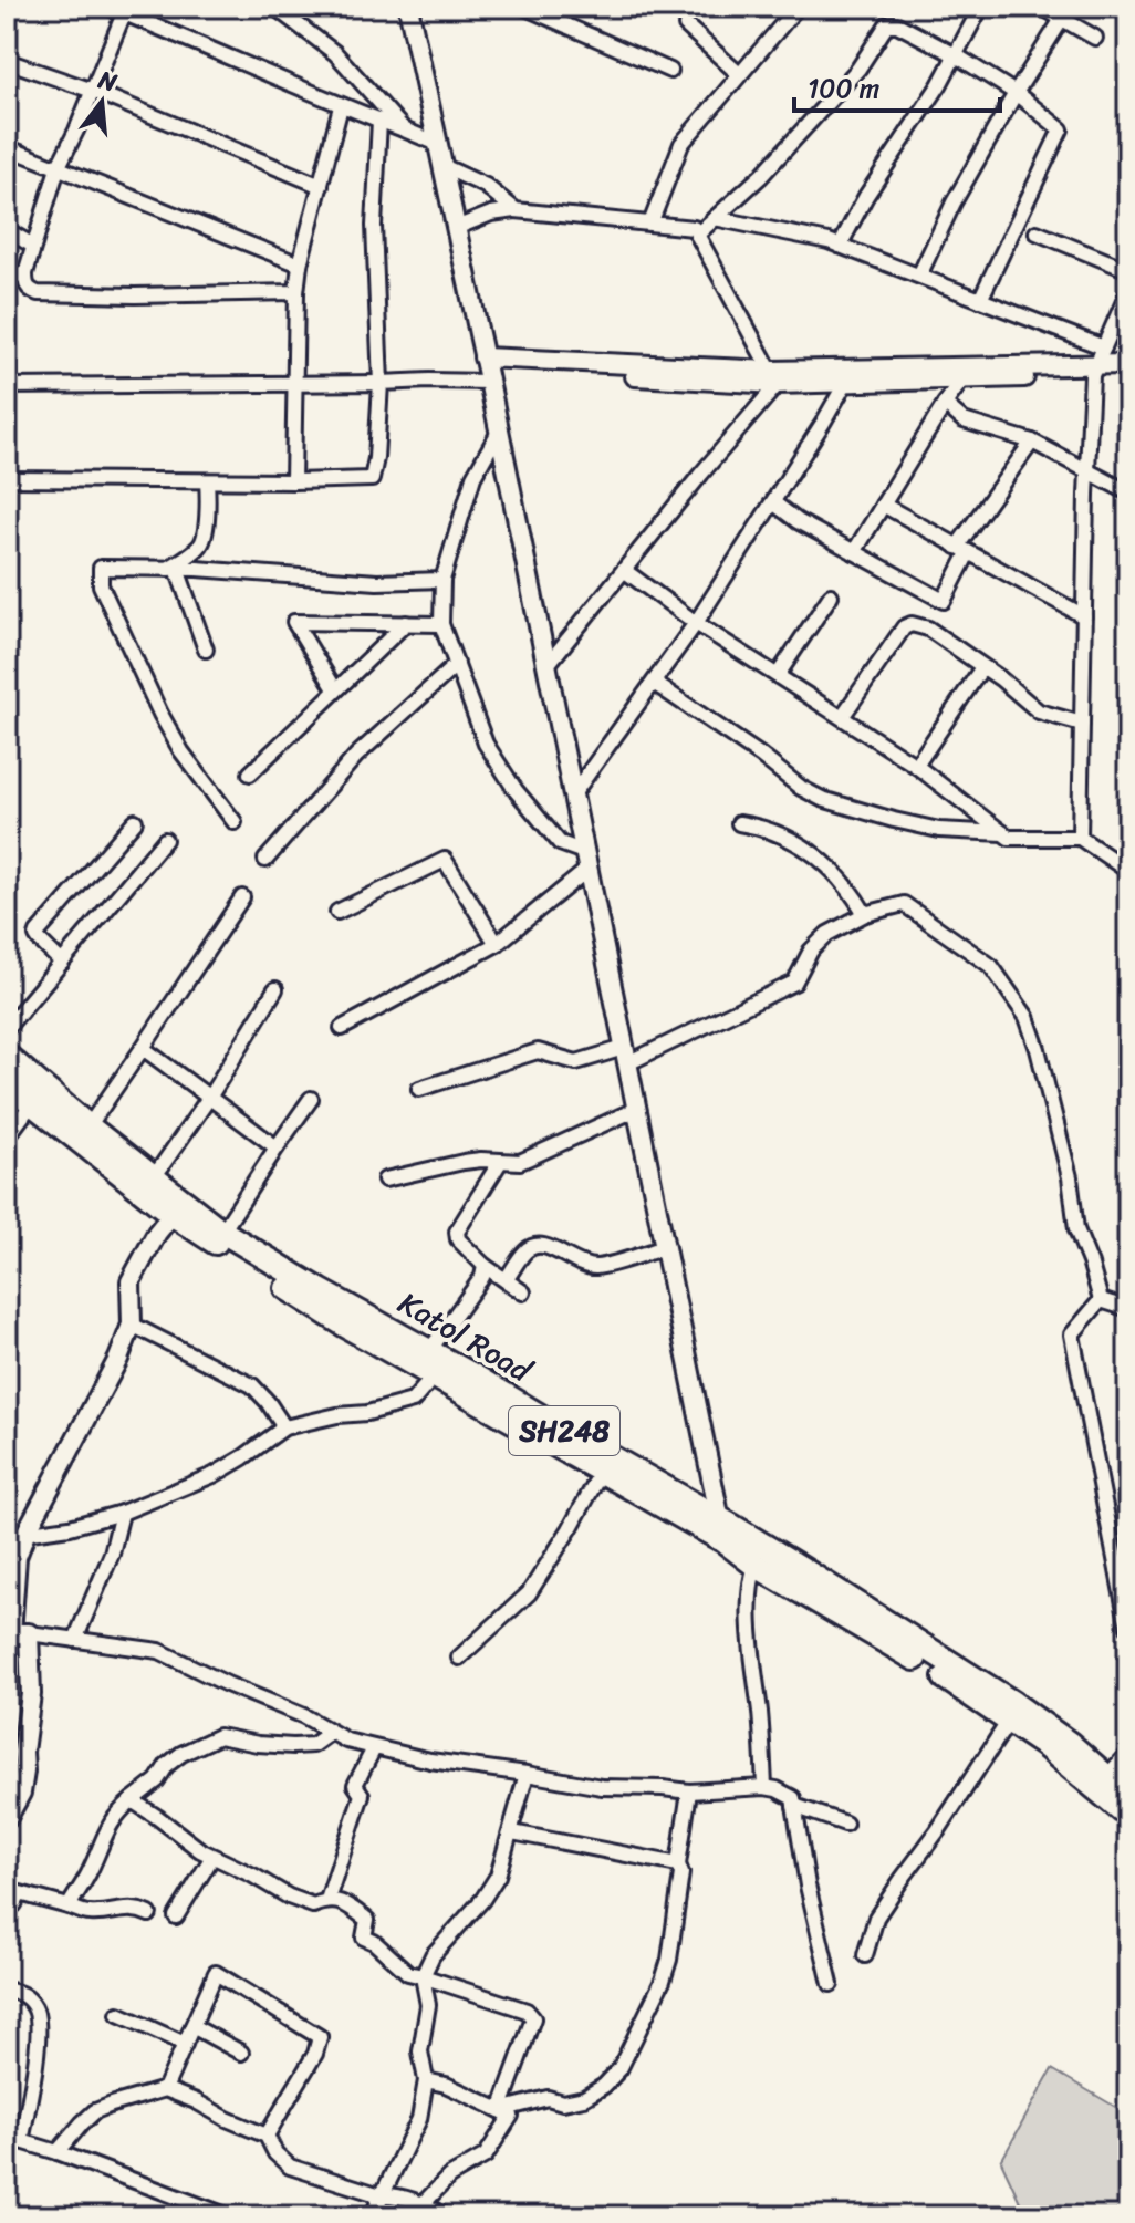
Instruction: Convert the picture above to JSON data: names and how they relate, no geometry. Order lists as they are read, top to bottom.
{
  "streets": {
    "main road": ["Katol Road", "SH248"]
  },
  "scale_bar": "100 m",
  "north": "top"
}
